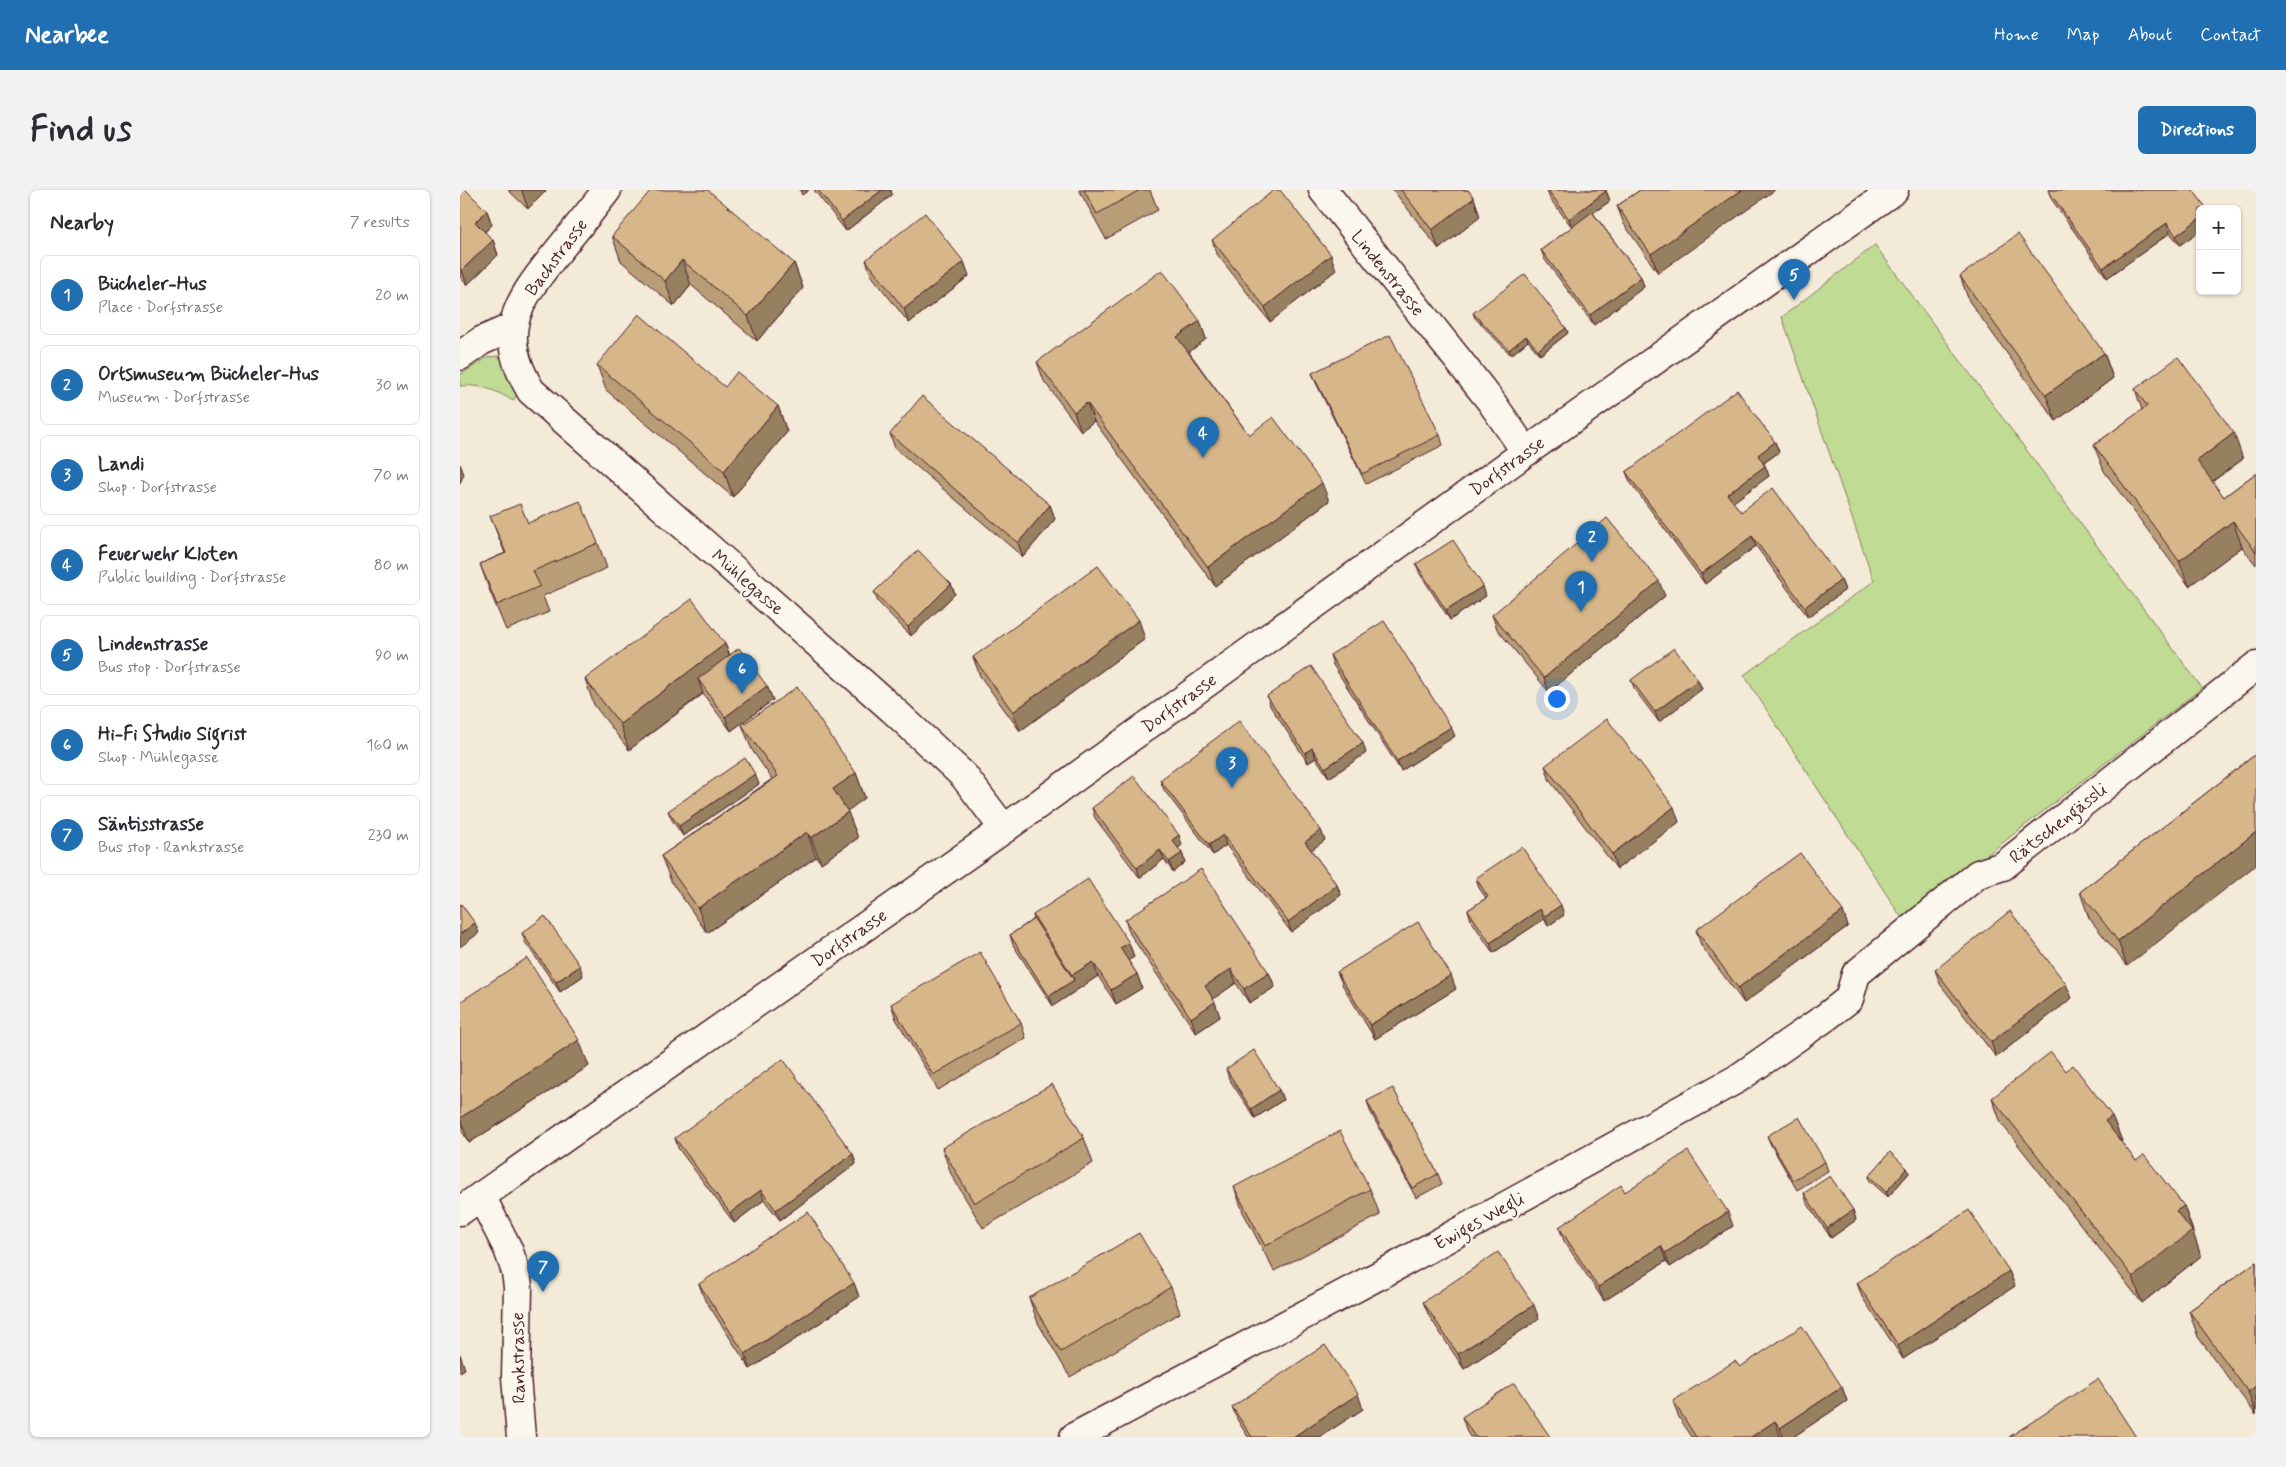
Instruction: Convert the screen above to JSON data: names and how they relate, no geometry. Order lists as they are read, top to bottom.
{
  "streets": {
    "street": [
      "Bachstrasse",
      "Lindenstrasse",
      "Dorfstrasse",
      "Mühlegasse",
      "Rätschengässli",
      "Ewiges Wegli",
      "Rankstrasse"
    ]
  },
  "crossings": [
    ["Bachstrasse", "Mühlegasse"],
    ["Lindenstrasse", "Dorfstrasse"],
    ["Dorfstrasse", "Mühlegasse"],
    ["Dorfstrasse", "Rankstrasse"],
    ["Rätschengässli", "Ewiges Wegli"]
  ],
  "page": {
    "header": "Nearbee",
    "nav": [
      "Home",
      "Map",
      "About",
      "Contact"
    ],
    "buttons": "Directions",
    "title": "Find us",
    "heading": ["Nearby", "7 results"],
    "map_buttons": ["+", "−"],
    "list": [
      {
        "mark": "1",
        "name": "Bücheler-Hus",
        "note": "Place · Dorfstrasse",
        "value": "20 m"
      },
      {
        "mark": "2",
        "name": "Ortsmuseum Bücheler-Hus",
        "note": "Museum · Dorfstrasse",
        "value": "30 m"
      },
      {
        "mark": "3",
        "name": "Landi",
        "note": "Shop · Dorfstrasse",
        "value": "70 m"
      },
      {
        "mark": "4",
        "name": "Feuerwehr Kloten",
        "note": "Public building · Dorfstrasse",
        "value": "80 m"
      },
      {
        "mark": "5",
        "name": "Lindenstrasse",
        "note": "Bus stop · Dorfstrasse",
        "value": "90 m"
      },
      {
        "mark": "6",
        "name": "Hi-Fi Studio Sigrist",
        "note": "Shop · Mühlegasse",
        "value": "160 m"
      },
      {
        "mark": "7",
        "name": "Säntisstrasse",
        "note": "Bus stop · Rankstrasse",
        "value": "230 m"
      }
    ],
    "pins": [
      "5",
      "4",
      "2",
      "1",
      "6",
      "3",
      "7"
    ]
  }
}
